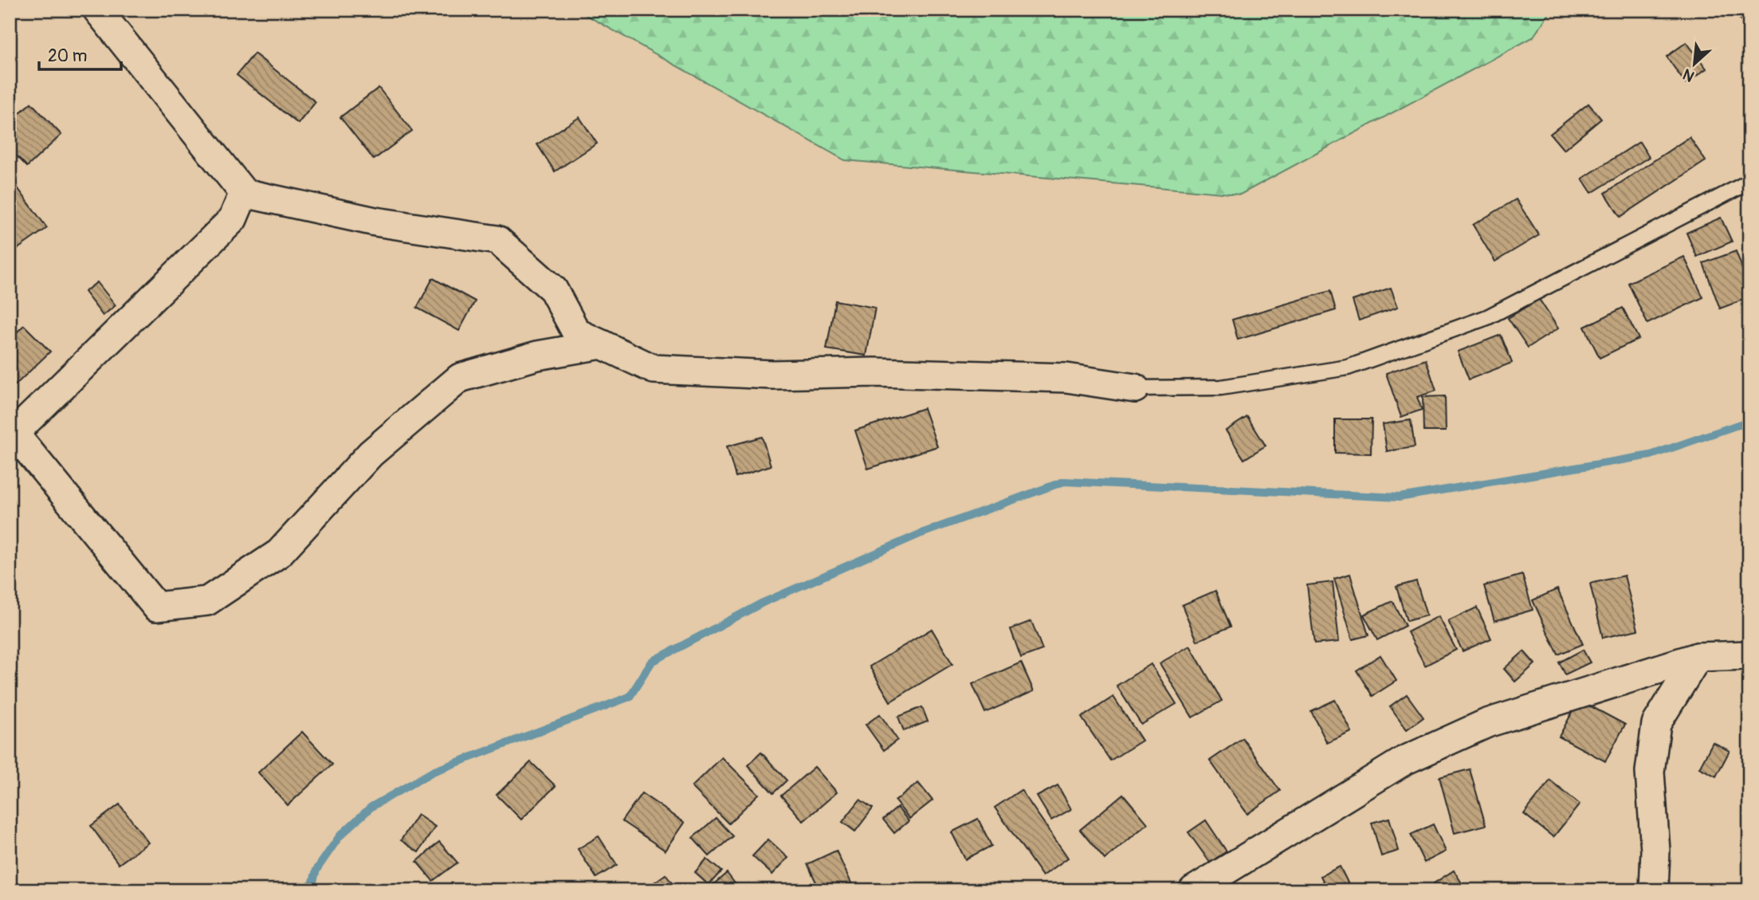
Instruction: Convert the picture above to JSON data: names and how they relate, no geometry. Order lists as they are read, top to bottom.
{
  "scale_bar": "20 m",
  "north": "bottom left"
}
